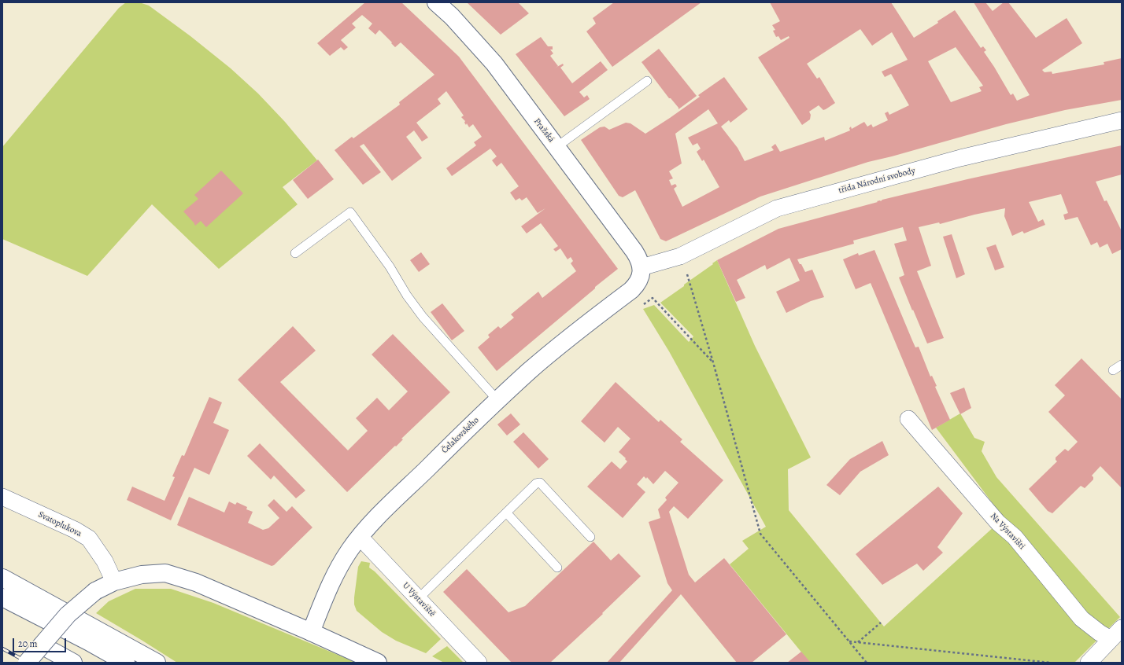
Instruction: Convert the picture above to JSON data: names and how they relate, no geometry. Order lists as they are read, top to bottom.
{
  "streets": {
    "main road": ["Pražská", "Čelakovského"],
    "street": [
      "třída Národní svobody",
      "Svatoplukova",
      "Na Výstavišti",
      "U Výstaviště"
    ]
  },
  "crossings": [
    ["Pražská", "třída Národní svobody"],
    ["Pražská", "Čelakovského"],
    ["třída Národní svobody", "Čelakovského"],
    ["Čelakovského", "U Výstaviště"]
  ],
  "scale_bar": "20 m"
}
